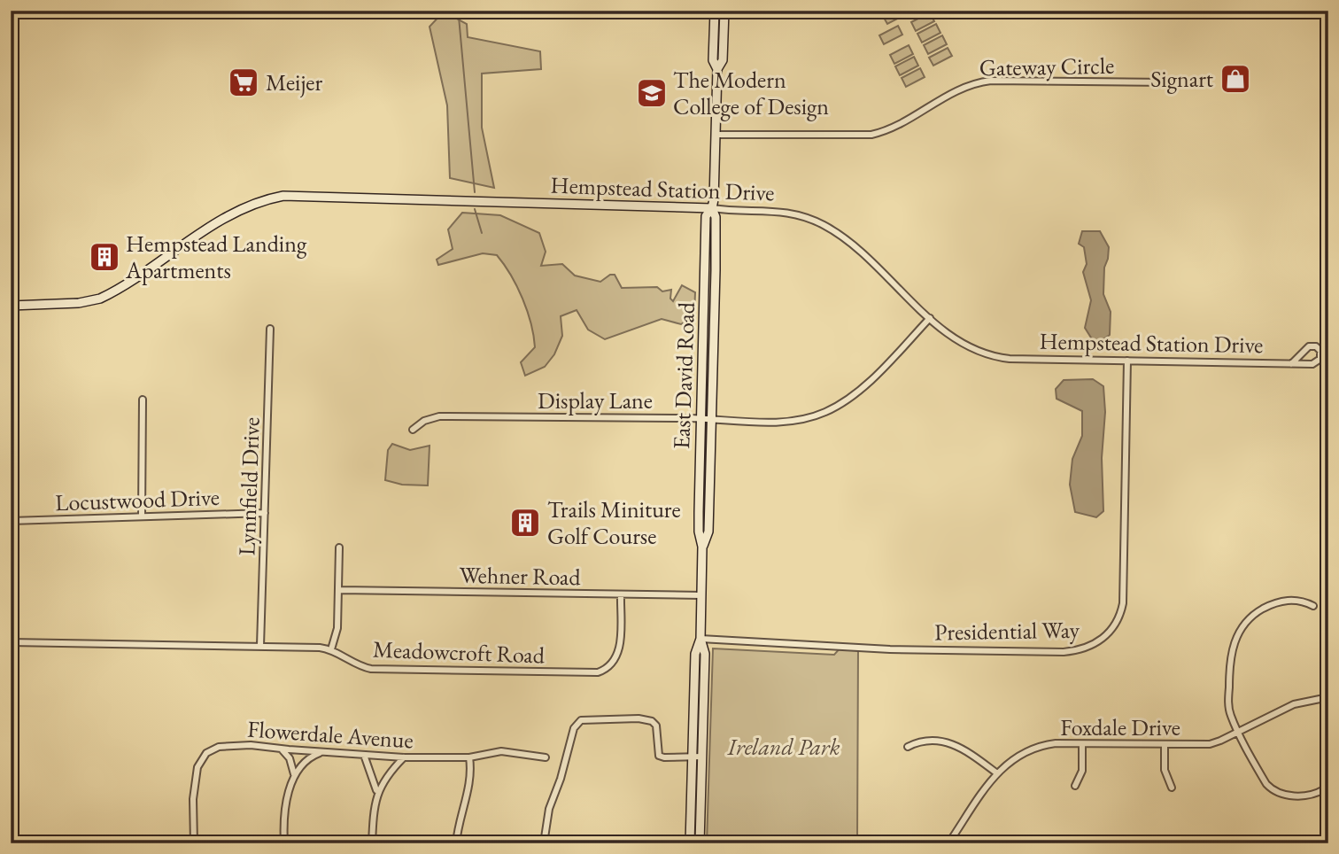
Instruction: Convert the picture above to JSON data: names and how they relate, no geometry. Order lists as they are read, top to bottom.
{
  "streets": {
    "street": [
      "Gateway Circle",
      "Hempstead Station Drive",
      "East David Road",
      "Display Lane",
      "Lynnfield Drive",
      "Locustwood Drive",
      "Wehner Road",
      "Presidential Way",
      "Meadowcroft Road",
      "Foxdale Drive",
      "Flowerdale Avenue"
    ]
  },
  "crossings": [
    ["Gateway Circle", "East David Road"],
    ["Hempstead Station Drive", "East David Road"],
    ["Hempstead Station Drive", "Display Lane"],
    ["Hempstead Station Drive", "Presidential Way"],
    ["East David Road", "Display Lane"],
    ["East David Road", "Wehner Road"],
    ["East David Road", "Presidential Way"],
    ["Lynnfield Drive", "Locustwood Drive"],
    ["Lynnfield Drive", "Meadowcroft Road"],
    ["Wehner Road", "Meadowcroft Road"]
  ],
  "parks": ["Ireland Park"],
  "places": {
    "shop": ["Signart"],
    "supermarket": ["Meijer"],
    "school or university": ["The Modern College of Design"],
    "building": ["Hempstead Landing Apartments", "Trails Miniture Golf Course"]
  }
}
